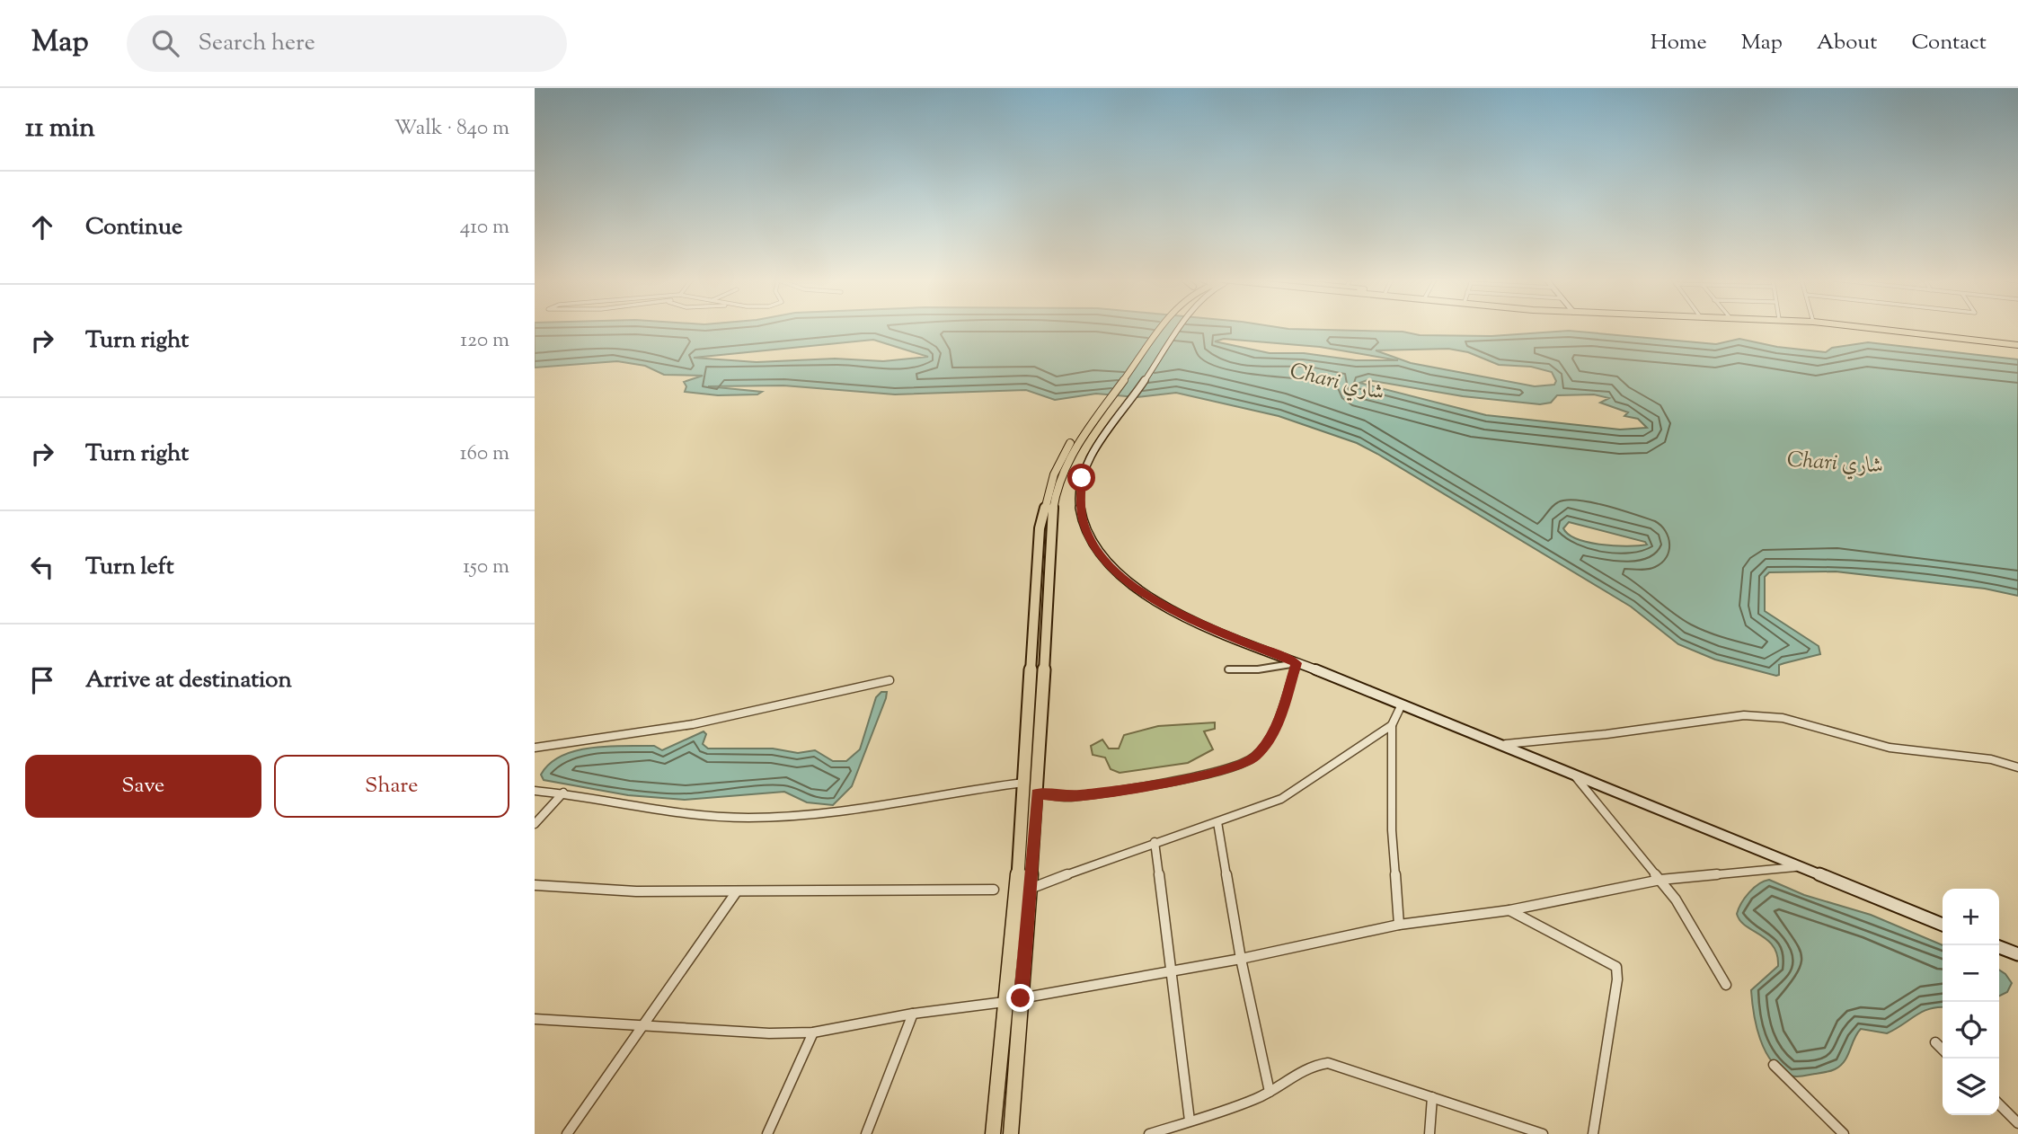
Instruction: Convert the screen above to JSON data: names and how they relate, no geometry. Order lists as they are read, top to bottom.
{
  "water": ["Chari شاري"],
  "page": {
    "header": "Map",
    "search": "Search here",
    "nav": [
      "Home",
      "Map",
      "About",
      "Contact"
    ],
    "heading": ["11 min", "Walk · 840 m"],
    "list": [
      ["Continue", "410 m"],
      ["Turn right", "120 m"],
      ["Turn right", "160 m"],
      ["Turn left", "150 m"],
      "Arrive at destination"
    ],
    "buttons": ["Save", "Share"],
    "map_buttons": ["+", "−"]
  }
}
